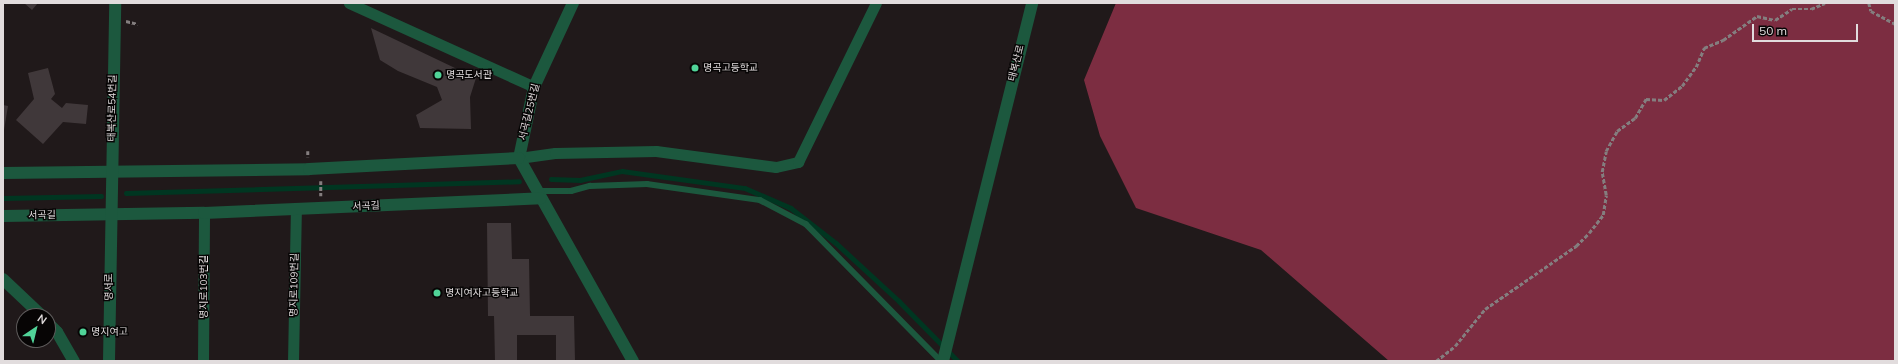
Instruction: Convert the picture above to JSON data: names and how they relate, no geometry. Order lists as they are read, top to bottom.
{
  "streets": {
    "street": [
      "태복산로",
      "태복산로54번길",
      "서곡길25번길",
      "서곡길",
      "명지로109번길",
      "명서로",
      "명지로103번길"
    ]
  },
  "crossings": [
    ["태복산로54번길", "서곡길"],
    ["태복산로54번길", "명서로"],
    ["서곡길", "명지로109번길"],
    ["서곡길", "명서로"],
    ["서곡길", "명지로103번길"]
  ],
  "places": [
    "명곡고등학교",
    "명곡도서관",
    "명지여자고등학교",
    "명지여고"
  ],
  "scale_bar": "50 m",
  "north": "top right"
}
